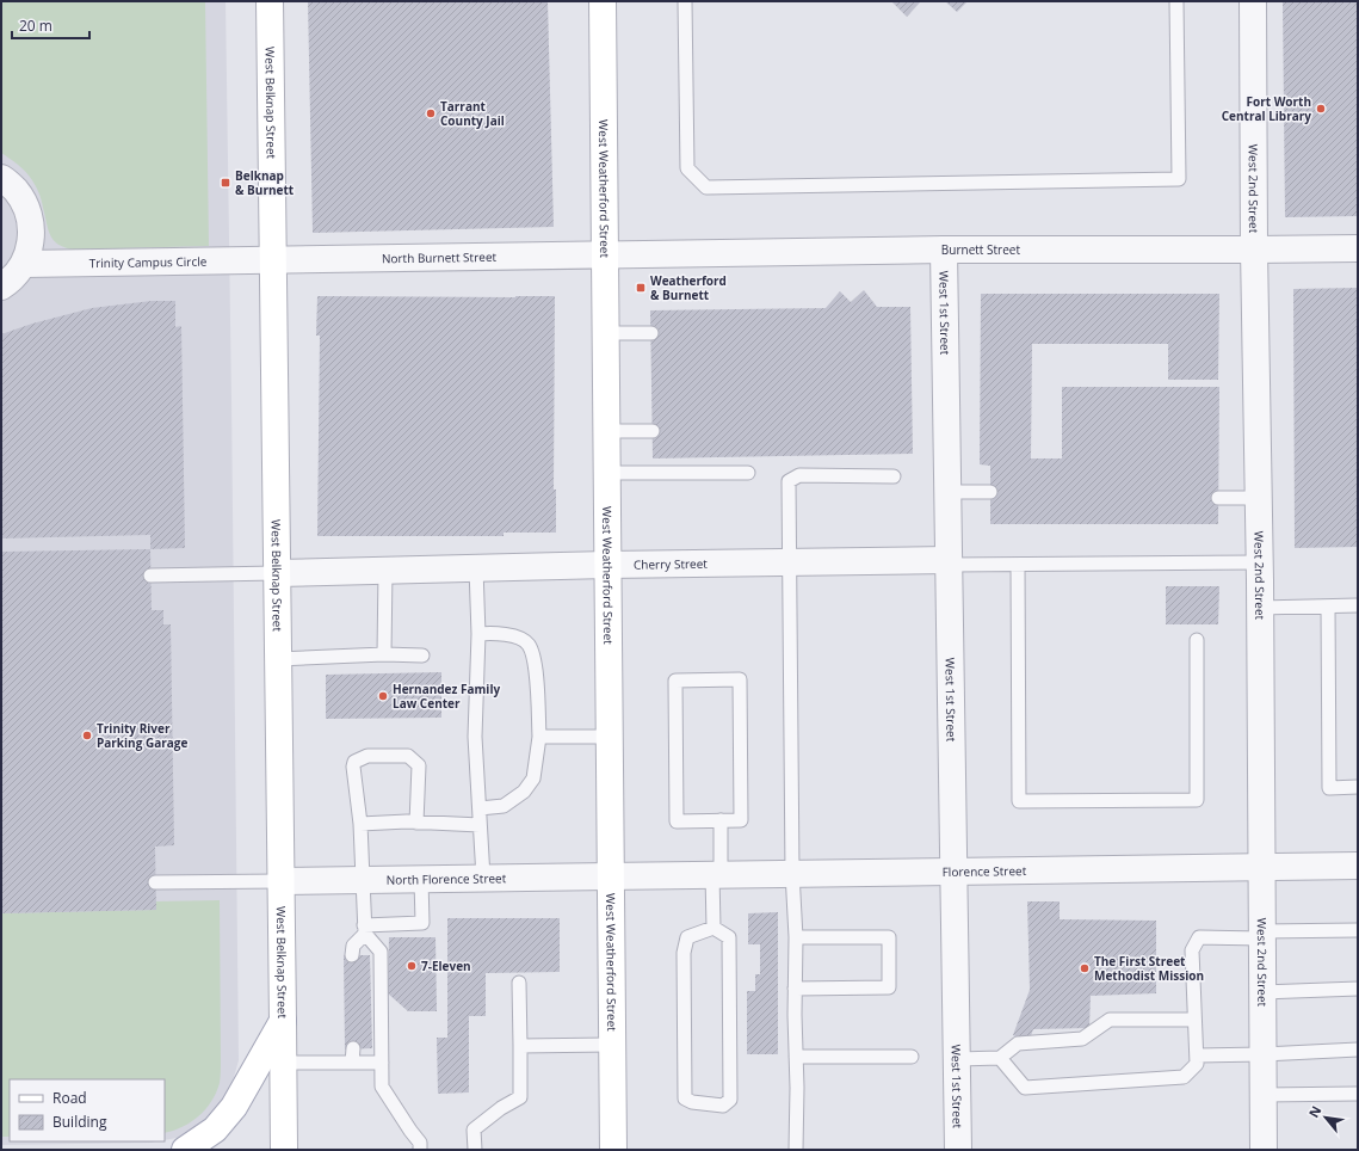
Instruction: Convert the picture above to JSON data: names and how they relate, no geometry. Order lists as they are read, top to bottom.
{
  "streets": {
    "main road": ["West Belknap Street", "West Weatherford Street"],
    "street": [
      "West 2nd Street",
      "Burnett Street",
      "North Burnett Street",
      "Trinity Campus Circle",
      "West 1st Street",
      "Cherry Street",
      "Florence Street",
      "North Florence Street"
    ]
  },
  "crossings": [
    ["West Belknap Street", "North Burnett Street"],
    ["West Belknap Street", "Trinity Campus Circle"],
    ["West Belknap Street", "Cherry Street"],
    ["West Belknap Street", "North Florence Street"],
    ["West Weatherford Street", "Burnett Street"],
    ["West Weatherford Street", "North Burnett Street"],
    ["West Weatherford Street", "Cherry Street"],
    ["West Weatherford Street", "Florence Street"],
    ["West Weatherford Street", "North Florence Street"],
    ["West 2nd Street", "Burnett Street"],
    ["West 2nd Street", "Florence Street"],
    ["Burnett Street", "North Burnett Street"],
    ["Burnett Street", "West 1st Street"],
    ["North Burnett Street", "Trinity Campus Circle"],
    ["West 1st Street", "Cherry Street"],
    ["West 1st Street", "Florence Street"],
    ["Florence Street", "North Florence Street"]
  ],
  "places": {
    "other": [
      "Fort Worth Central Library",
      "Tarrant County Jail",
      "Hernandez Family Law Center",
      "Trinity River Parking Garage",
      "7-Eleven",
      "The First Street Methodist Mission"
    ],
    "transit": ["Belknap & Burnett", "Weatherford & Burnett"]
  },
  "legend": ["Road", "Building"],
  "scale_bar": "20 m",
  "north": "top left"
}
